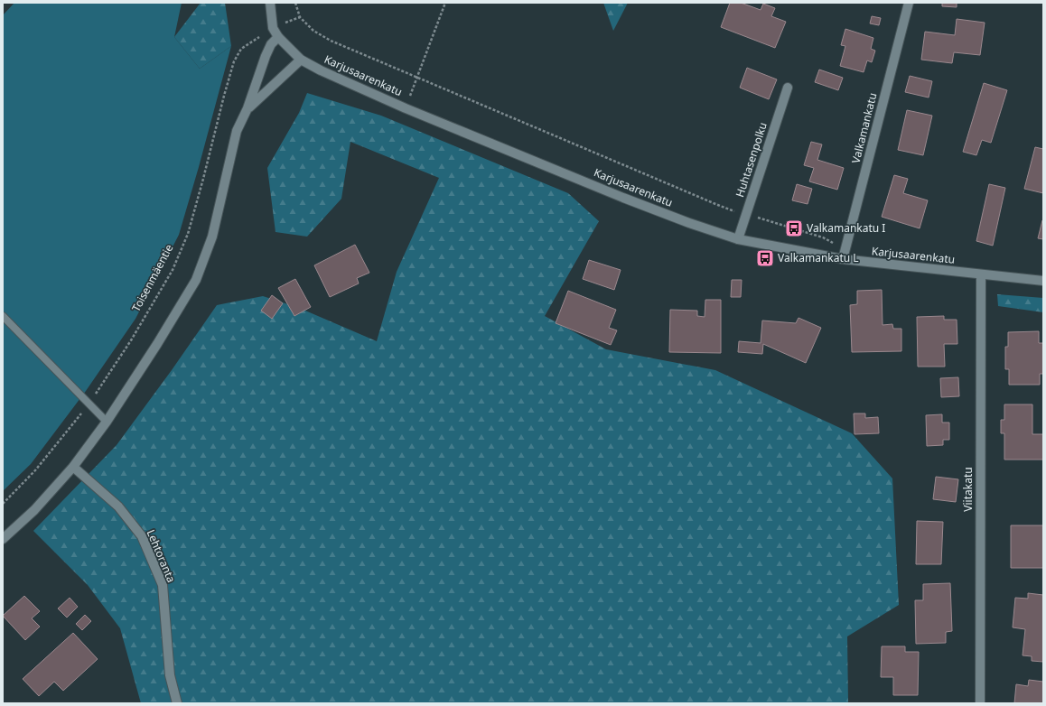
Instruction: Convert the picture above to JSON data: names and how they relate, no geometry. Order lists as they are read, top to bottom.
{
  "streets": {
    "street": [
      "Karjusaarenkatu",
      "Valkamankatu",
      "Huhtasenpolku",
      "Viitakatu",
      "Lehtoranta"
    ],
    "path": ["Toisenmäentie"]
  },
  "crossings": [
    ["Karjusaarenkatu", "Valkamankatu"],
    ["Karjusaarenkatu", "Huhtasenpolku"],
    ["Karjusaarenkatu", "Toisenmäentie"],
    ["Karjusaarenkatu", "Viitakatu"]
  ],
  "places": {
    "bus stop": ["Valkamankatu I", "Valkamankatu L"]
  }
}
